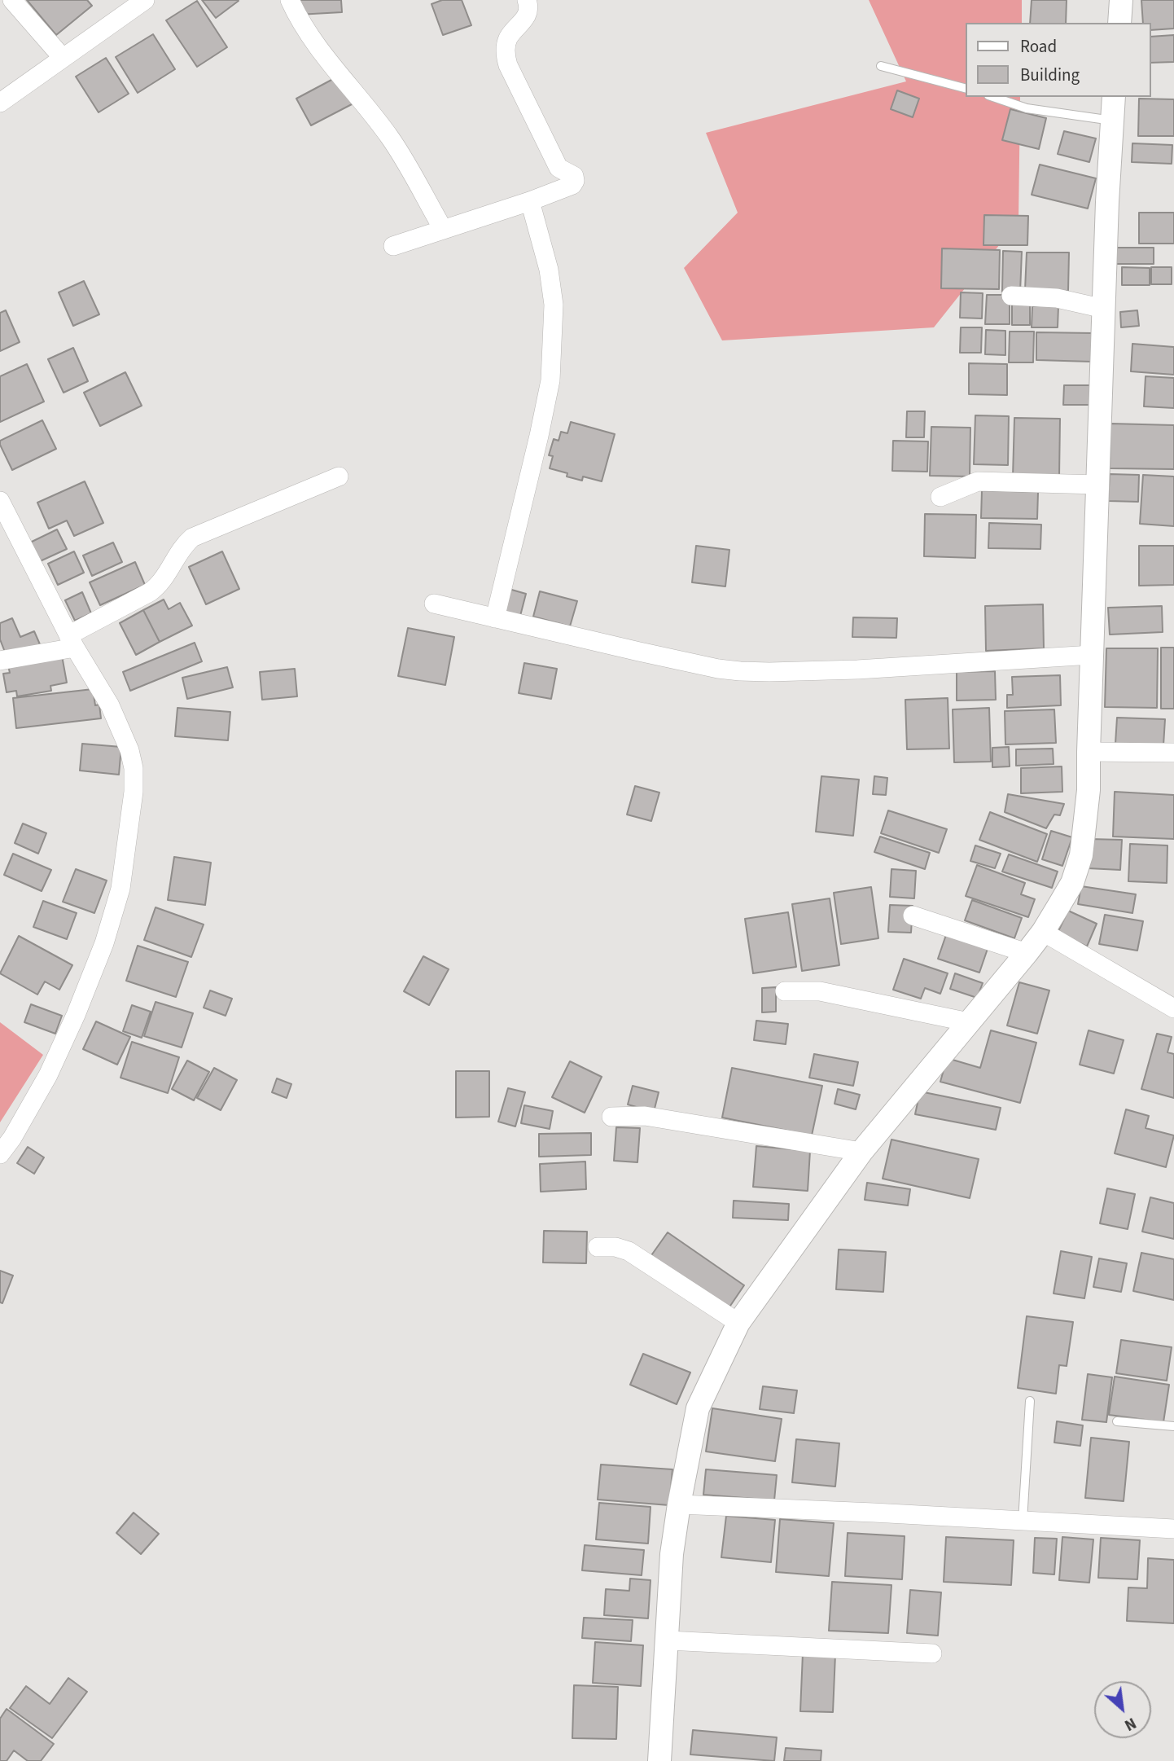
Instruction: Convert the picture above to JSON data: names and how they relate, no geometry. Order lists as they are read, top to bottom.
{
  "legend": ["Road", "Building"],
  "north": "bottom right"
}
